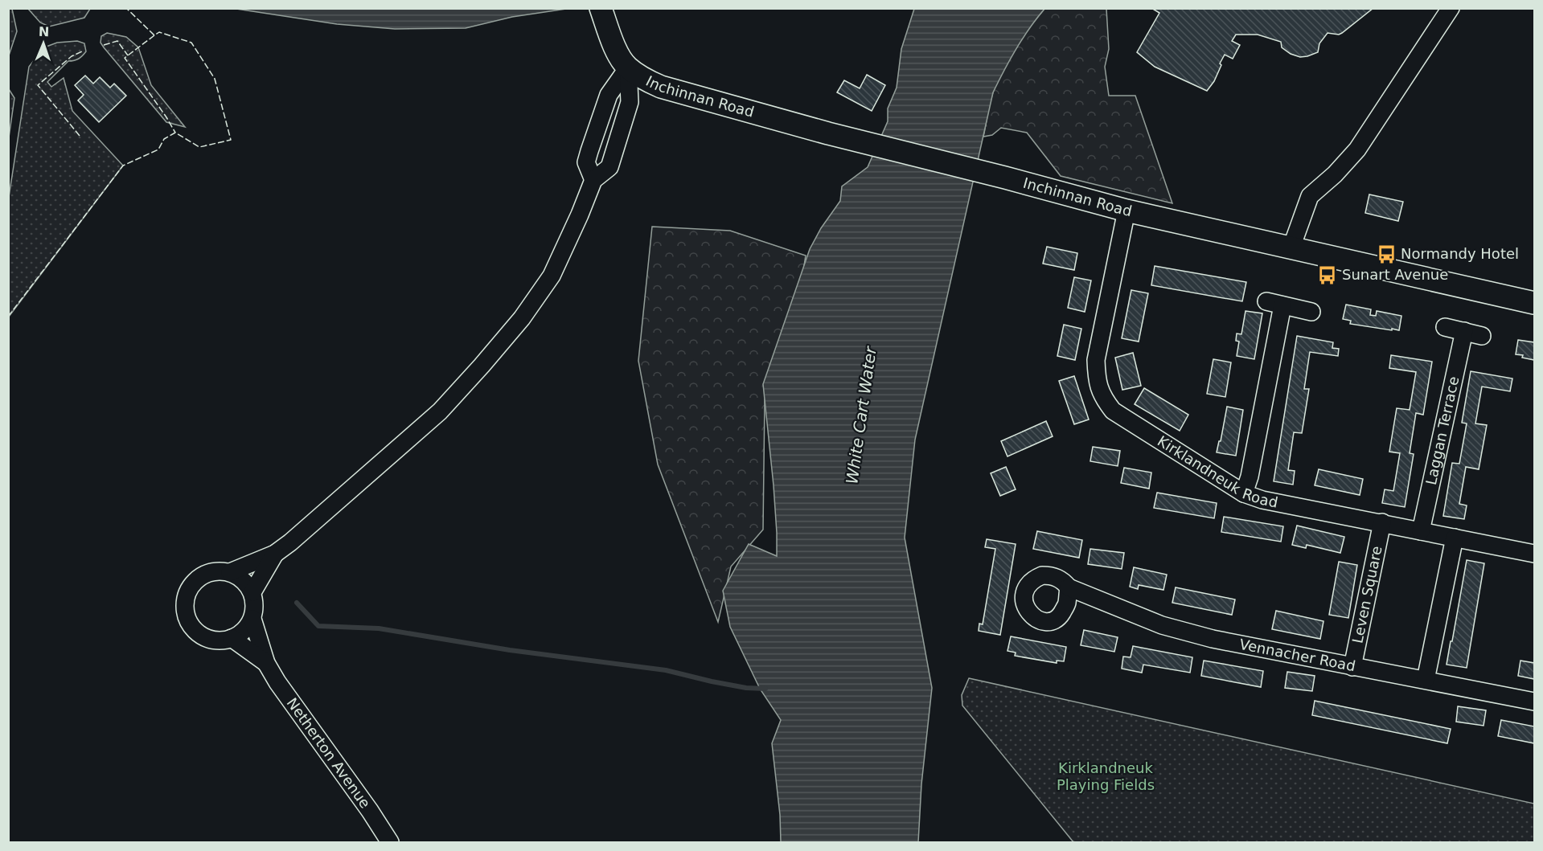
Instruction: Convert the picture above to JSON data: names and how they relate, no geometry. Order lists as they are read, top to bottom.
{
  "streets": {
    "main road": ["Inchinnan Road"],
    "street": [
      "Laggan Terrace",
      "Kirklandneuk Road",
      "Leven Square",
      "Vennacher Road",
      "Netherton Avenue"
    ]
  },
  "crossings": [
    ["Inchinnan Road", "Kirklandneuk Road"],
    ["Laggan Terrace", "Kirklandneuk Road"],
    ["Kirklandneuk Road", "Leven Square"],
    ["Leven Square", "Vennacher Road"]
  ],
  "water": ["White Cart Water"],
  "parks": ["Kirklandneuk Playing Fields"],
  "places": {
    "bus stop": ["Normandy Hotel", "Sunart Avenue"]
  },
  "north": "top"
}
